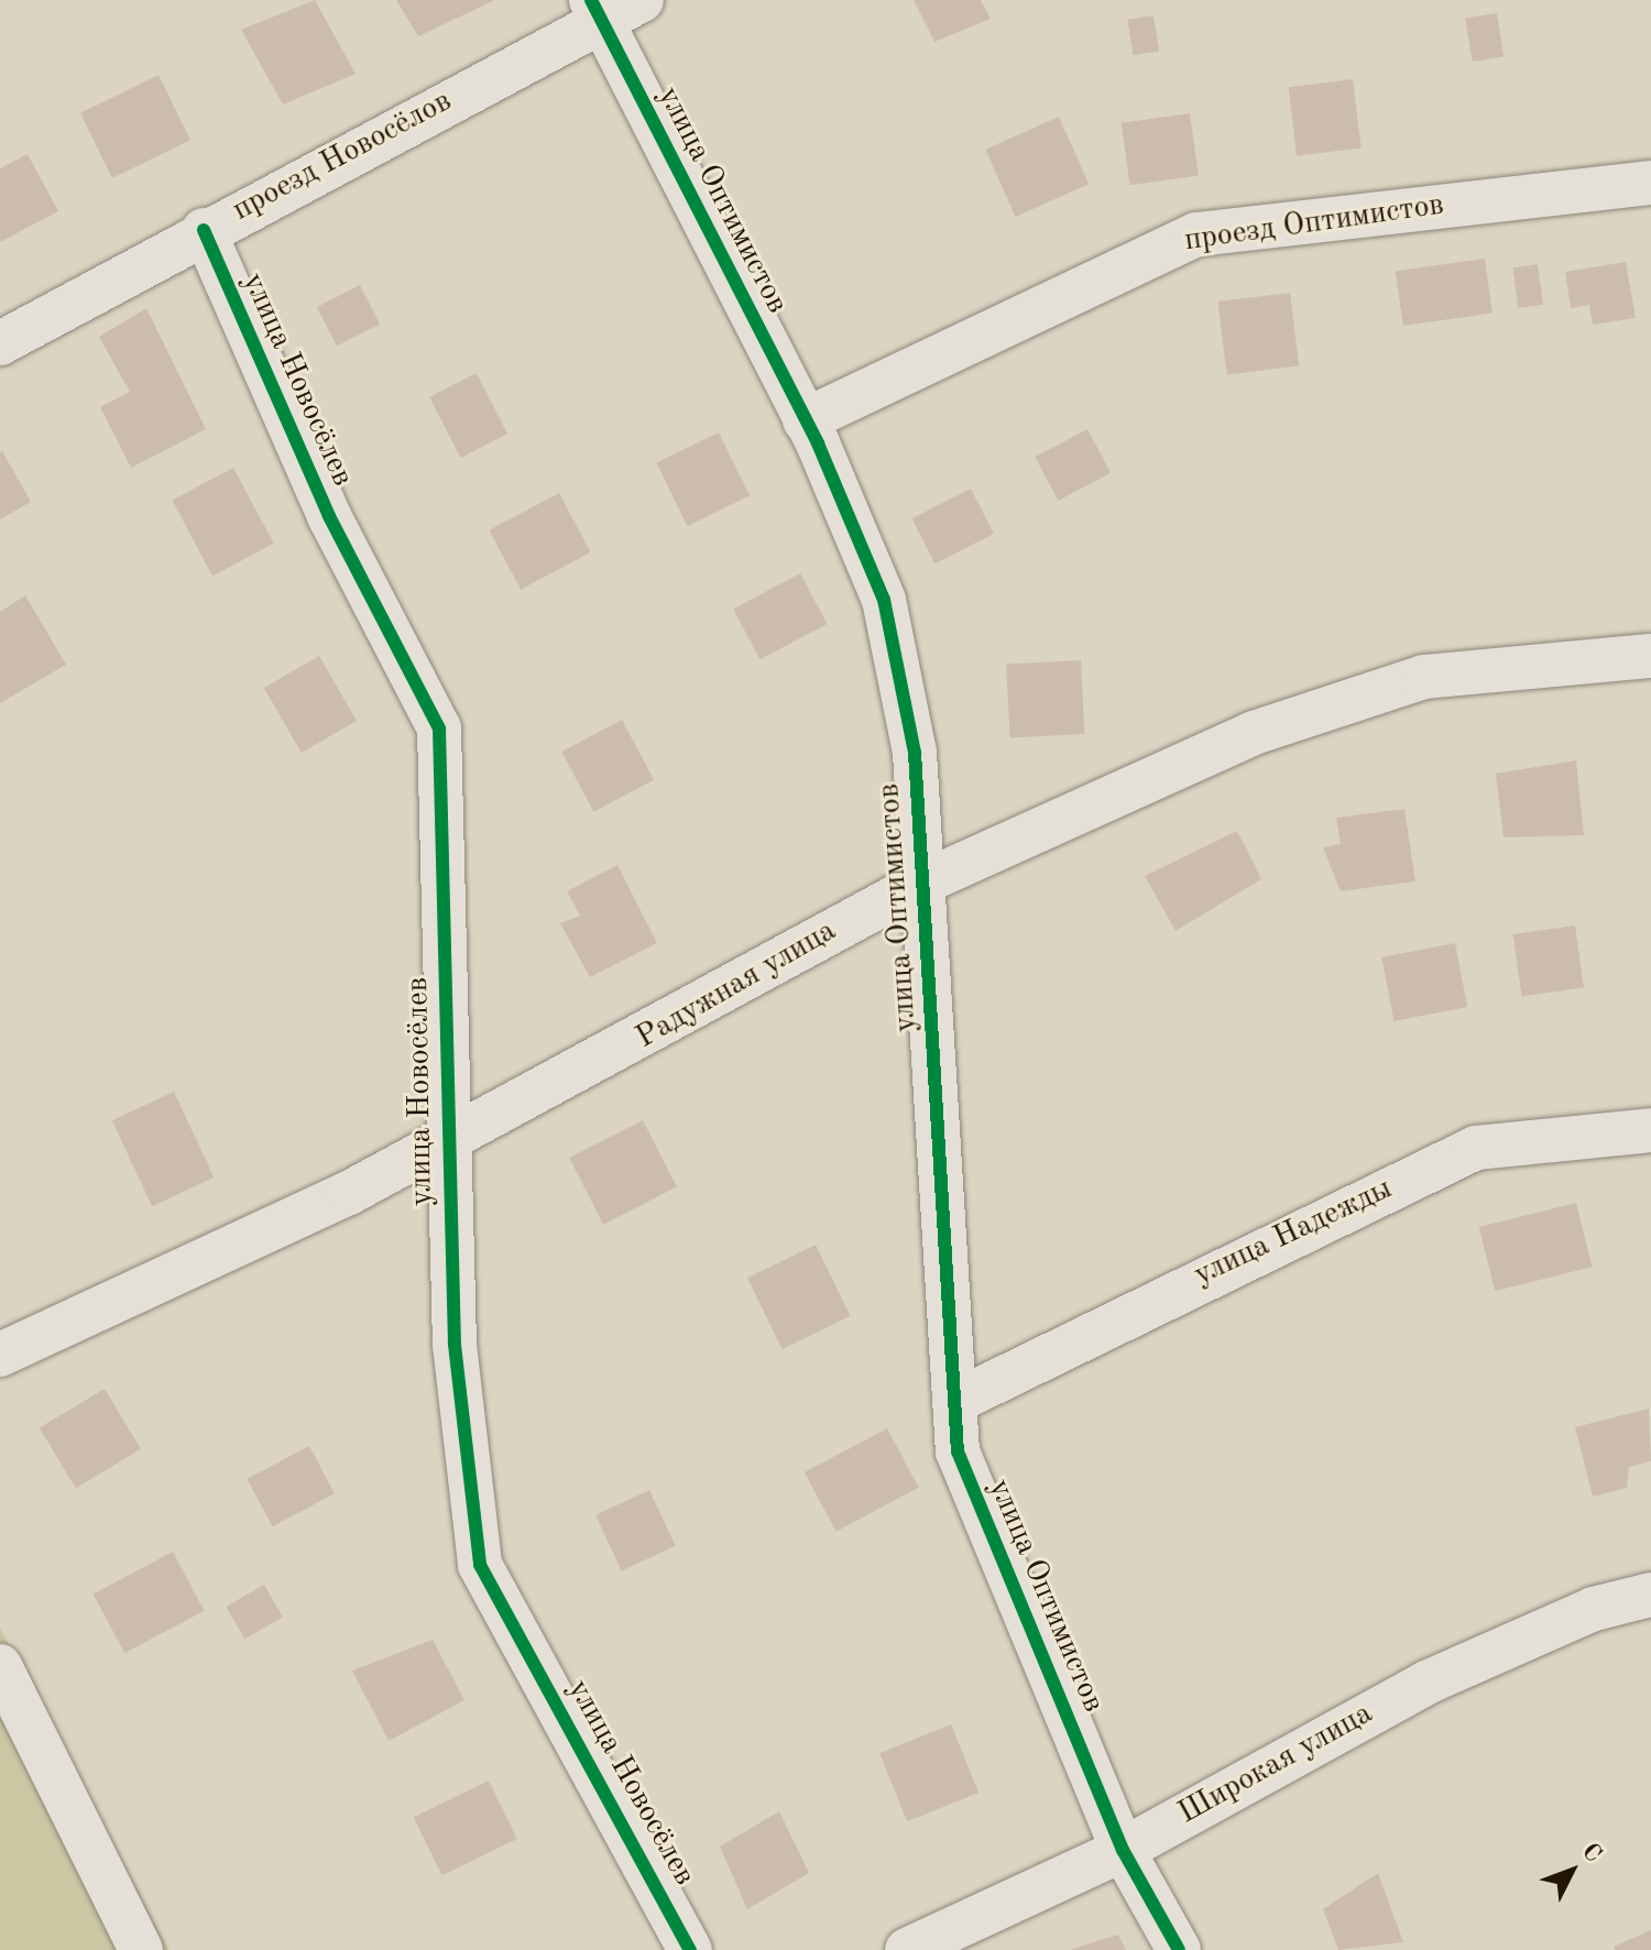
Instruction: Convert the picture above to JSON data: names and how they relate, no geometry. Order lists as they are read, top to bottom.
{
  "streets": {
    "street": [
      "проезд Новосёлов",
      "улица Оптимистов",
      "проезд Оптимистов",
      "улица Новосёлев",
      "Радужная улица",
      "улица Надежды",
      "Широкая улица"
    ]
  },
  "crossings": [
    ["проезд Новосёлов", "улица Оптимистов"],
    ["проезд Новосёлов", "улица Новосёлев"],
    ["улица Оптимистов", "проезд Оптимистов"],
    ["улица Оптимистов", "Радужная улица"],
    ["улица Оптимистов", "улица Надежды"],
    ["улица Оптимистов", "Широкая улица"],
    ["улица Новосёлев", "Радужная улица"]
  ],
  "north": "top right"
}
